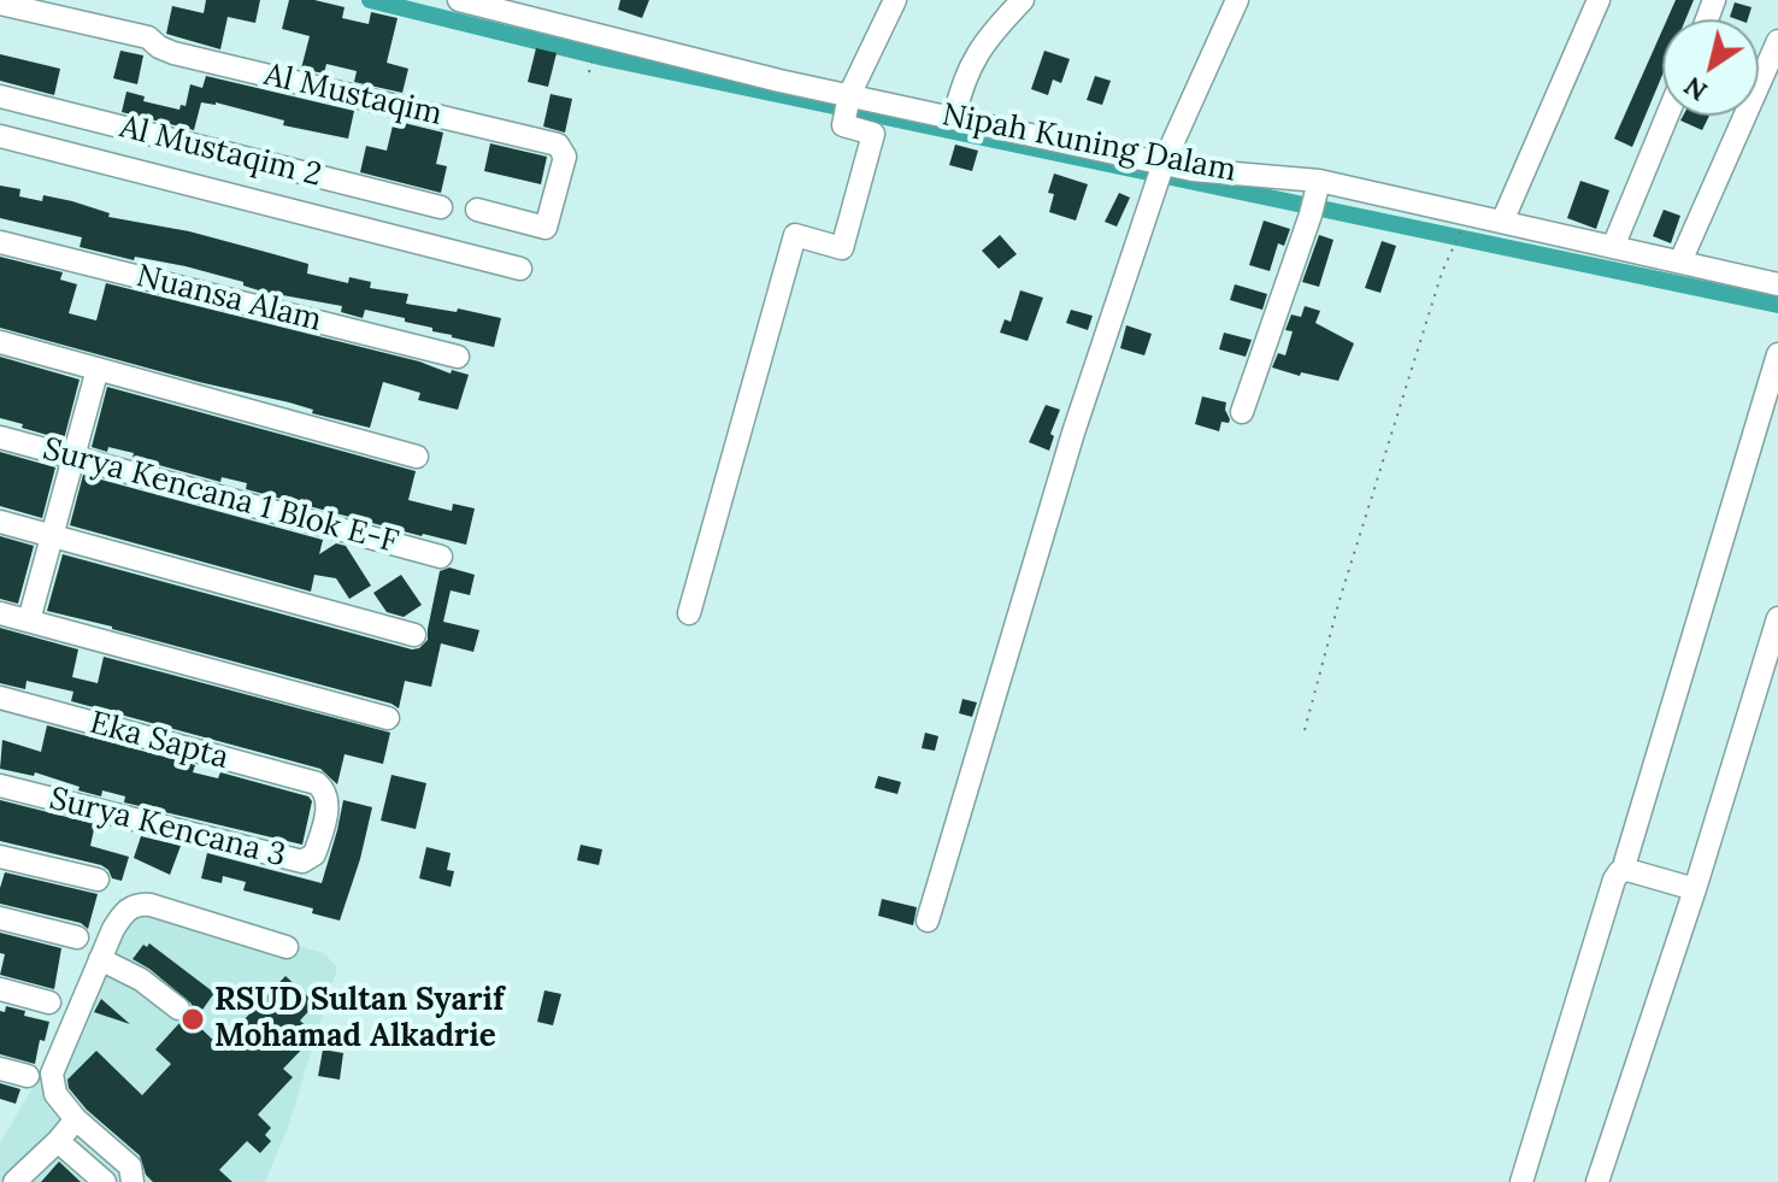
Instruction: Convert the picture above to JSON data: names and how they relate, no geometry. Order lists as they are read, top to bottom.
{
  "streets": {
    "street": [
      "Al Mustaqim",
      "Nipah Kuning Dalam",
      "Al Mustaqim 2",
      "Nuansa Alam",
      "Surya Kencana 1 Blok E-F",
      "Eka Sapta",
      "Surya Kencana 3"
    ]
  },
  "crossings": [
    ["Eka Sapta", "Surya Kencana 3"]
  ],
  "places": ["RSUD Sultan Syarif Mohamad Alkadrie"],
  "north": "bottom left"
}
